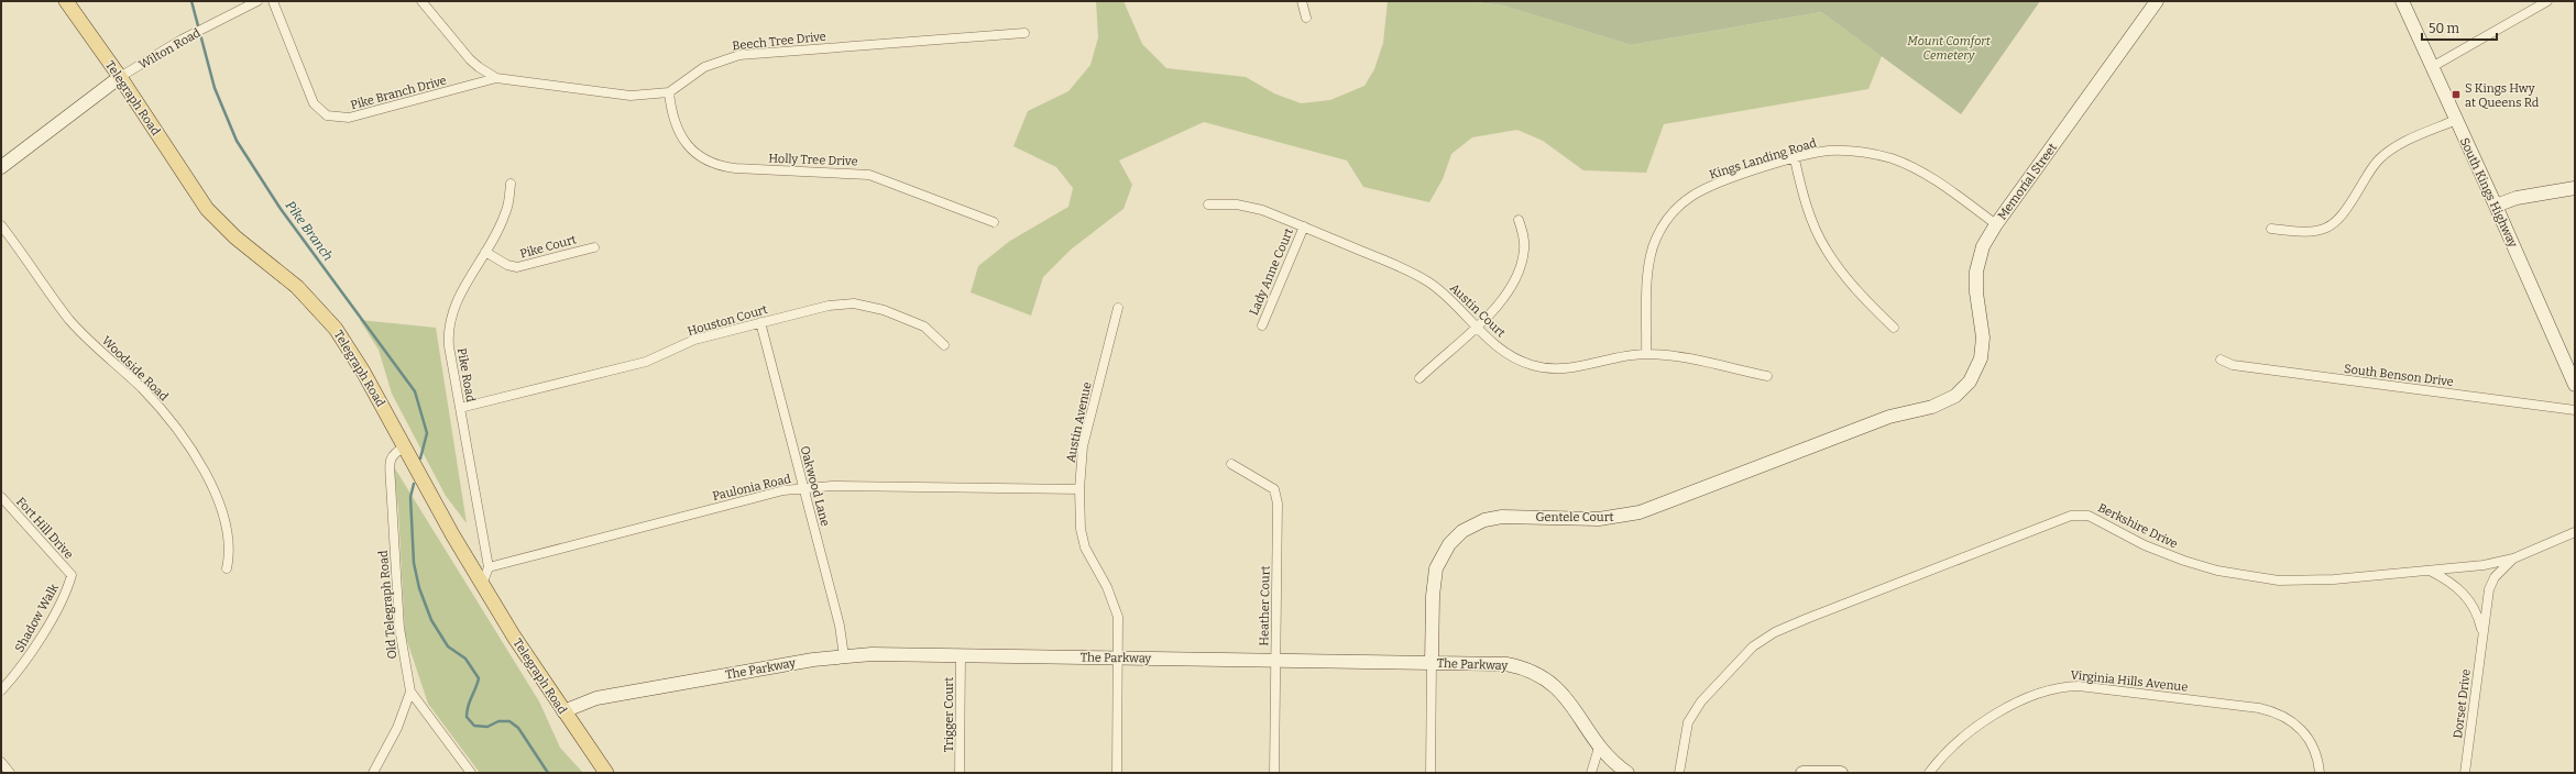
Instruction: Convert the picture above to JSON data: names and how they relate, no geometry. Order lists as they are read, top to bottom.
{
  "streets": {
    "main road": ["Telegraph Road"],
    "street": [
      "Beech Tree Drive",
      "Wilton Road",
      "Pike Branch Drive",
      "Kings Landing Road",
      "Holly Tree Drive",
      "Memorial Street",
      "South Kings Highway",
      "Pike Court",
      "Lady Anne Court",
      "Austin Court",
      "Houston Court",
      "Woodside Road",
      "Pike Road",
      "South Benson Drive",
      "Austin Avenue",
      "Oakwood Lane",
      "Paulonia Road",
      "Gentele Court",
      "Berkshire Drive",
      "Fort Hill Drive",
      "Old Telegraph Road",
      "Heather Court",
      "Shadow Walk",
      "The Parkway",
      "Virginia Hills Avenue",
      "Dorset Drive",
      "Trigger Court"
    ]
  },
  "crossings": [
    ["Beech Tree Drive", "Holly Tree Drive"],
    ["Wilton Road", "Telegraph Road"],
    ["Telegraph Road", "Old Telegraph Road"],
    ["Telegraph Road", "The Parkway"],
    ["Kings Landing Road", "Memorial Street"],
    ["Kings Landing Road", "Austin Court"],
    ["Memorial Street", "Gentele Court"],
    ["Pike Court", "Pike Road"],
    ["Lady Anne Court", "Austin Court"],
    ["Houston Court", "Pike Road"],
    ["Houston Court", "Oakwood Lane"],
    ["Pike Road", "Paulonia Road"],
    ["Austin Avenue", "Paulonia Road"],
    ["Austin Avenue", "The Parkway"],
    ["Oakwood Lane", "Paulonia Road"],
    ["Oakwood Lane", "The Parkway"],
    ["Gentele Court", "The Parkway"],
    ["Berkshire Drive", "Dorset Drive"],
    ["Fort Hill Drive", "Shadow Walk"],
    ["Heather Court", "The Parkway"],
    ["The Parkway", "Trigger Court"]
  ],
  "water": ["Pike Branch"],
  "parks": ["Mount Comfort Cemetery"],
  "places": {
    "transit": ["S Kings Hwy at Queens Rd"]
  },
  "scale_bar": "50 m"
}
